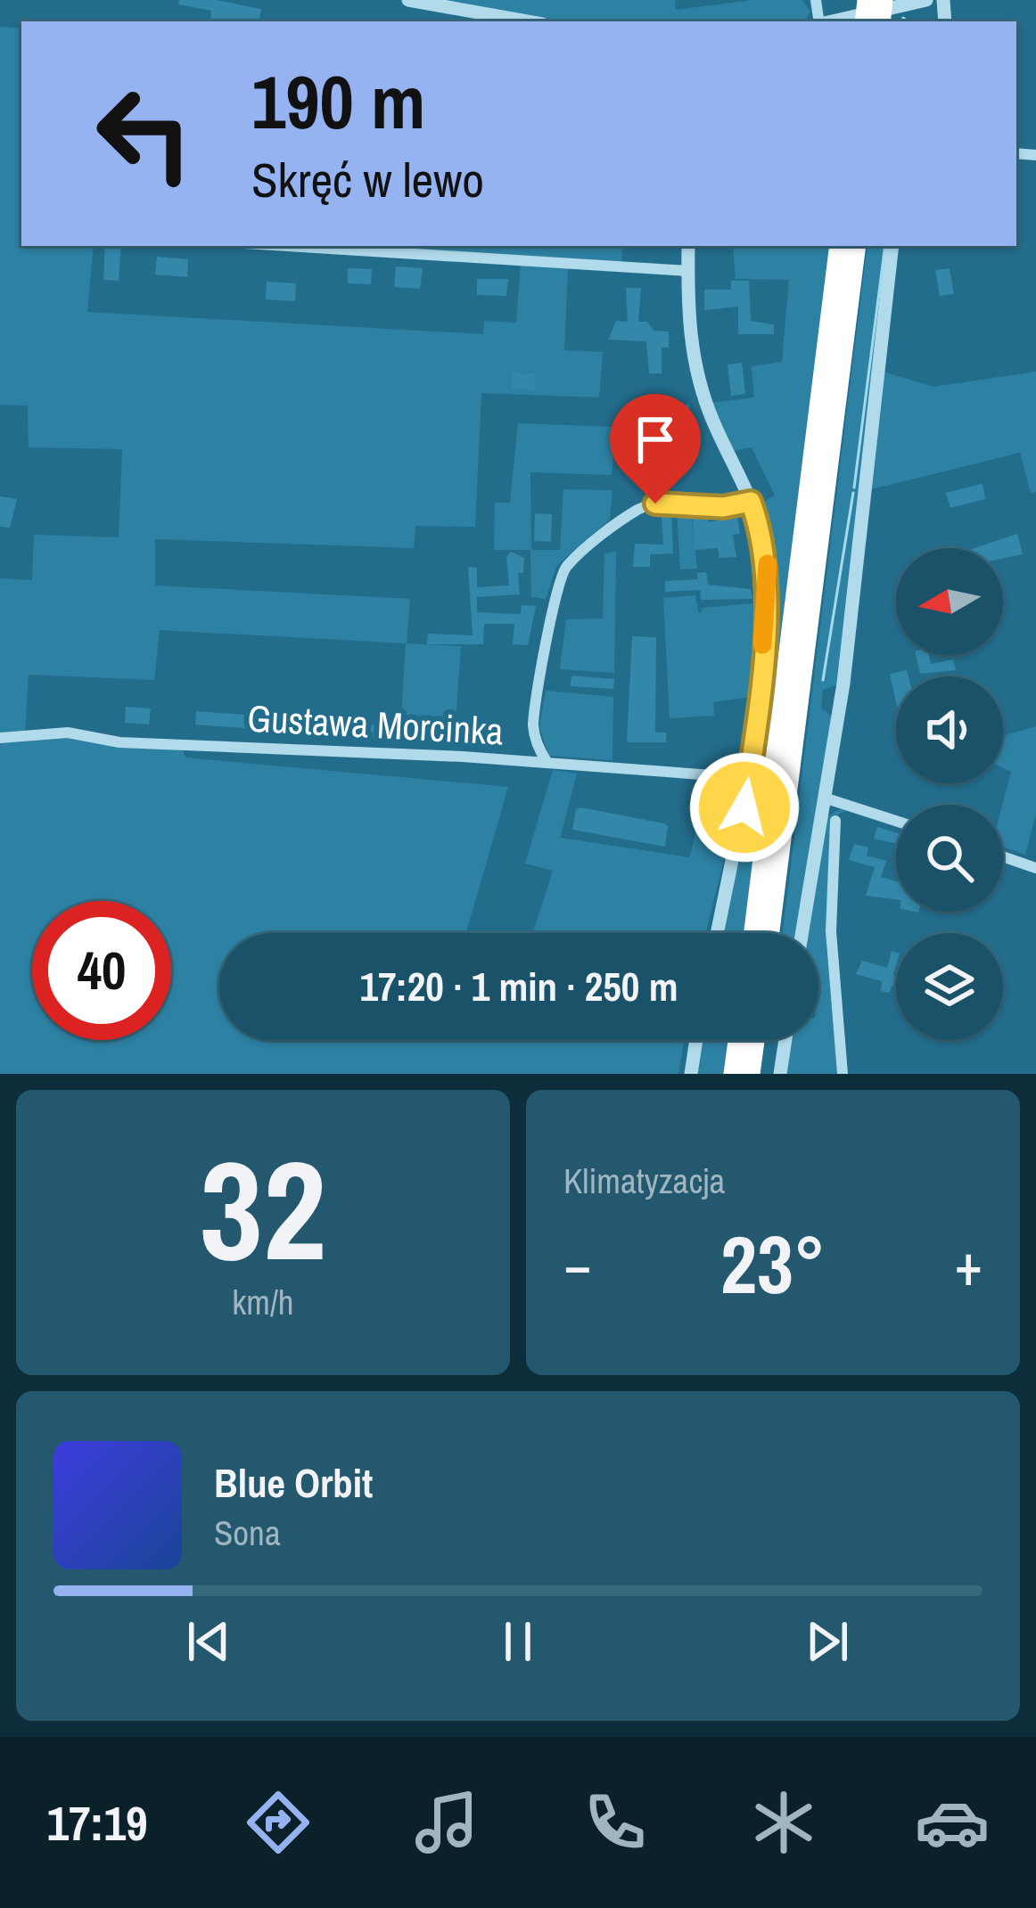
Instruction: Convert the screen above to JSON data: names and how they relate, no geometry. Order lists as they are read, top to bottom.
{
  "streets": {
    "street": ["Gustawa Morcinka"]
  },
  "north": "left",
  "page": {
    "turn": ["190 m", "Skręć w lewo"],
    "limit": "40",
    "trip": "17:20 · 1 min · 250 m",
    "tile": [
      ["32", "km/h"],
      "Klimatyzacja"
    ],
    "heat": ["−", "23°", "+"],
    "song": ["Blue Orbit", "Sona"],
    "tabs": "17:19"
  }
}
